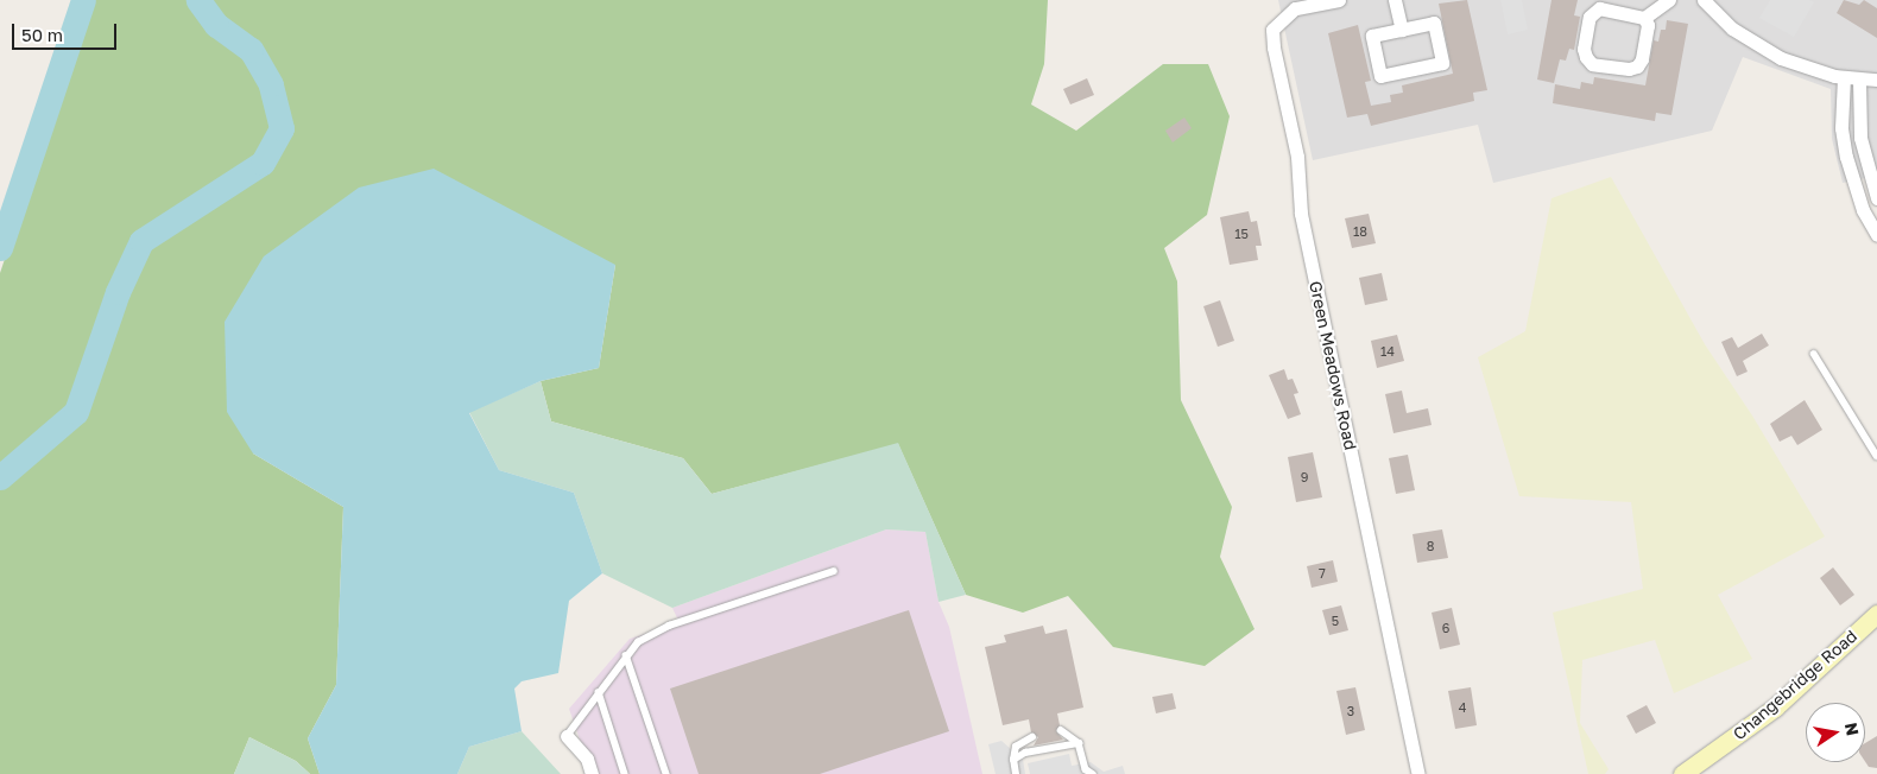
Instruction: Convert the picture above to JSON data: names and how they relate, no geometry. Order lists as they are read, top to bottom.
{
  "streets": {
    "main road": ["Changebridge Road"],
    "street": ["Green Meadows Road"]
  },
  "house_numbers": [
    "18",
    "15",
    "14",
    "9",
    "8",
    "7",
    "5",
    "6",
    "4",
    "3"
  ],
  "scale_bar": "50 m",
  "north": "right"
}
